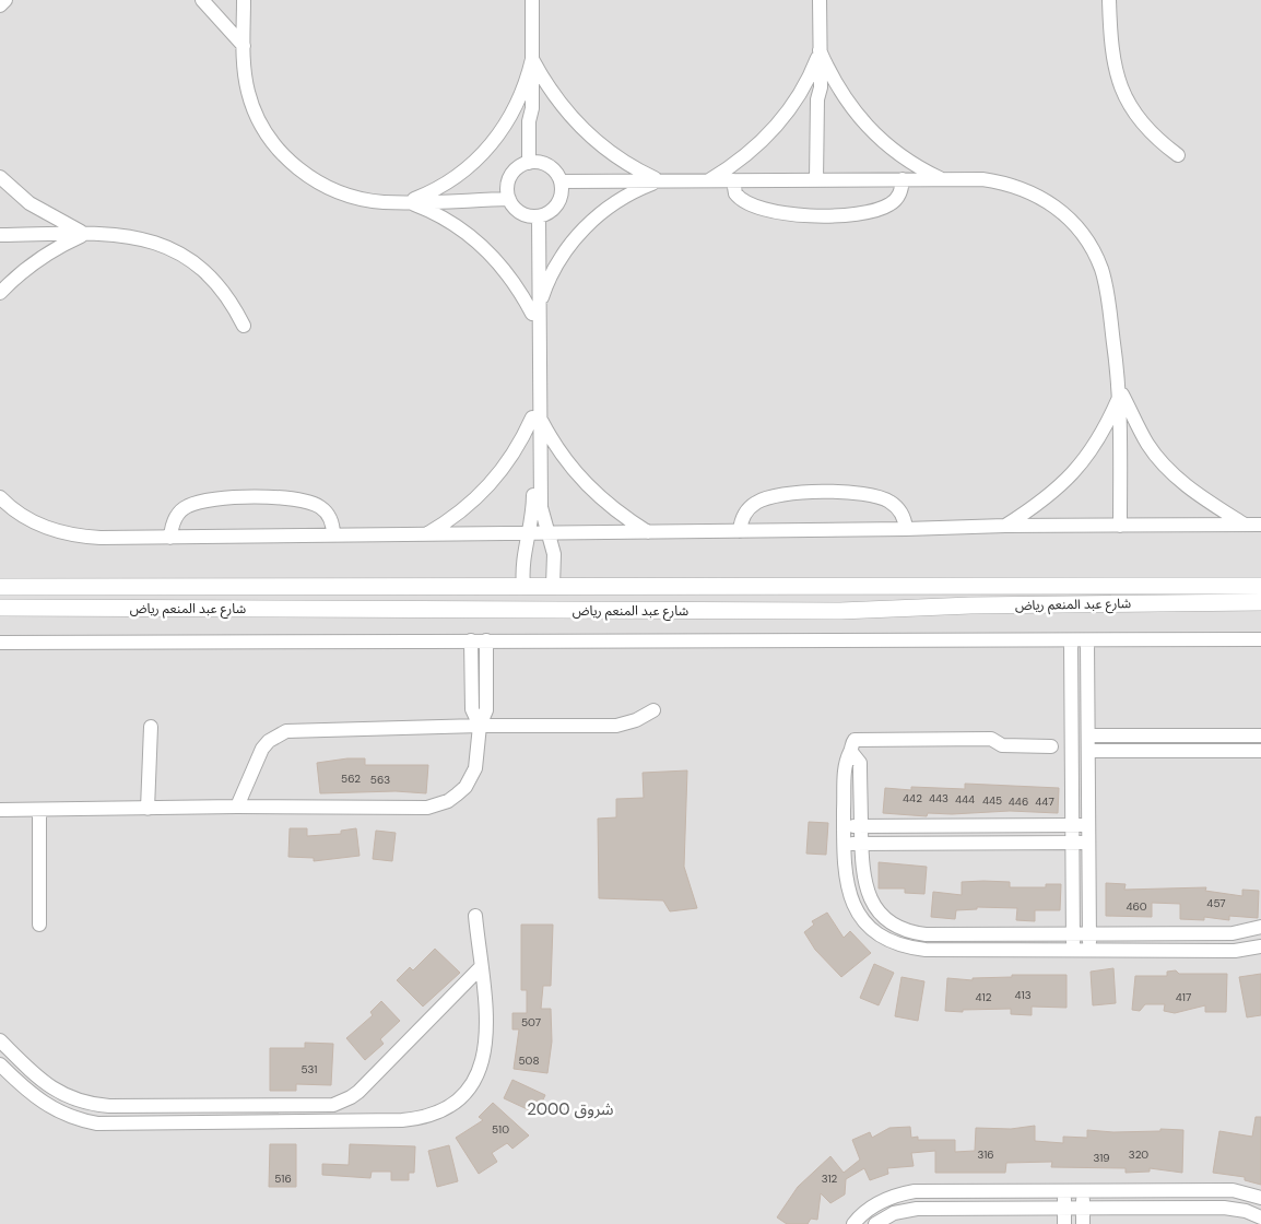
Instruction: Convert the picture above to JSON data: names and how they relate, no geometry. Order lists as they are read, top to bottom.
{
  "streets": {
    "street": ["شارع عبد المنعم رياض"]
  },
  "districts": ["شروق 2000"],
  "house_numbers": [
    "562",
    "563",
    "442",
    "443",
    "444",
    "445",
    "446",
    "447",
    "457",
    "460",
    "413",
    "412",
    "417",
    "507",
    "508",
    "531",
    "510",
    "316",
    "320",
    "319",
    "516",
    "312"
  ]
}
